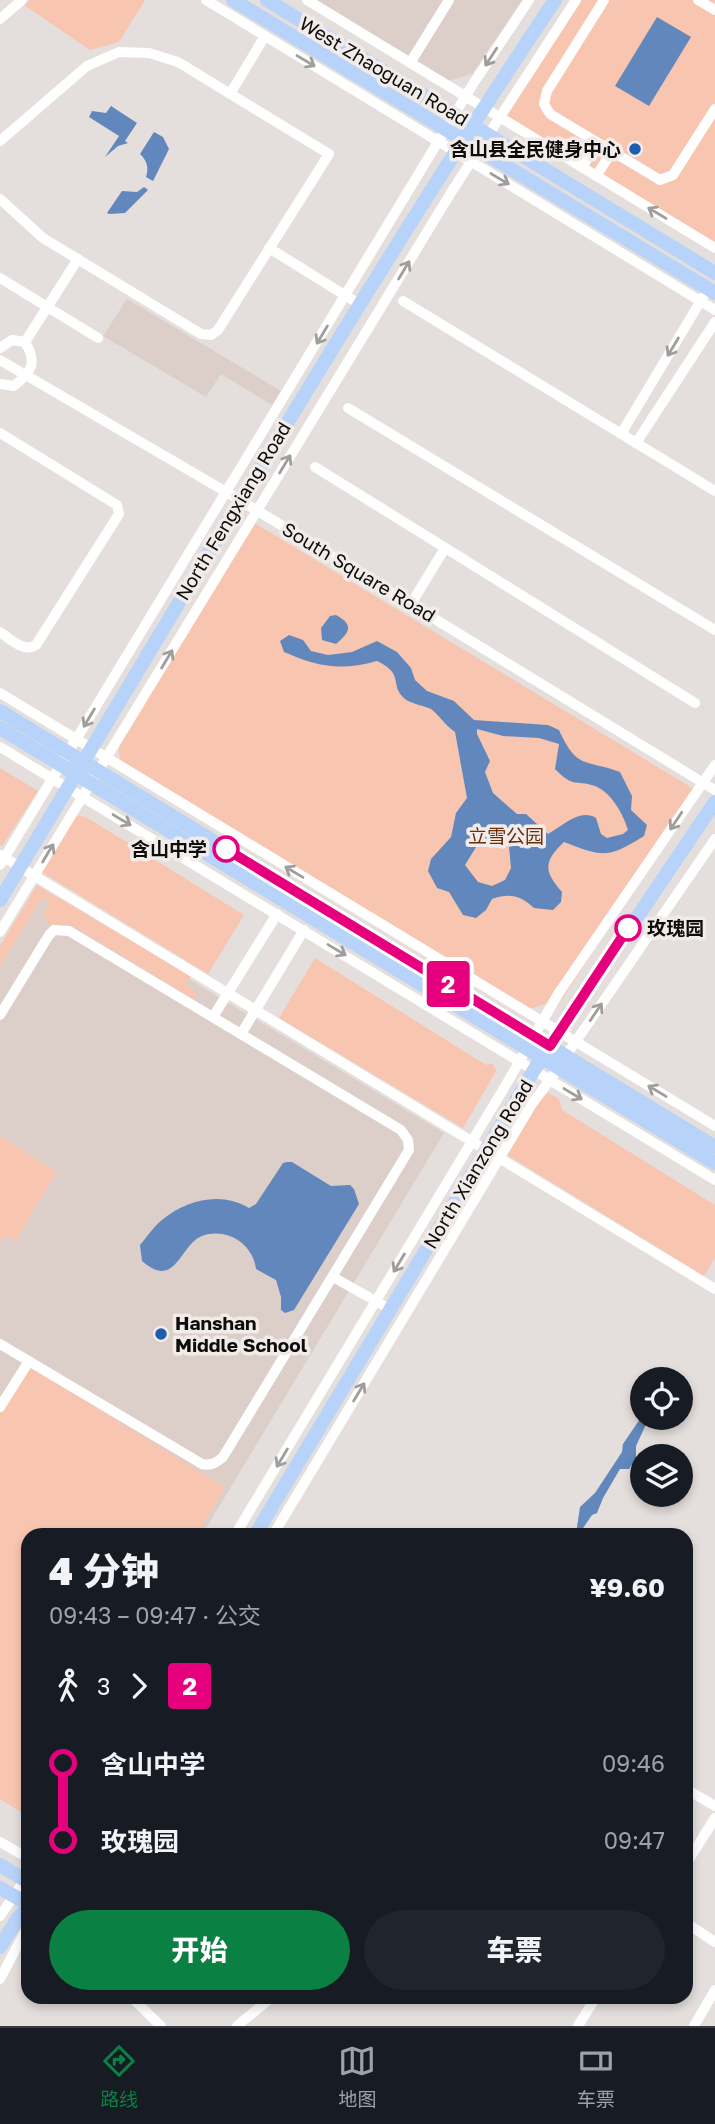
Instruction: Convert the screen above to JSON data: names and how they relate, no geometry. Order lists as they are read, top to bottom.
{
  "streets": {
    "main road": ["West Zhaoguan Road", "North Fengxiang Road", "North Xianzong Road"],
    "street": ["South Square Road"]
  },
  "crossings": [
    ["West Zhaoguan Road", "North Fengxiang Road"],
    ["North Fengxiang Road", "South Square Road"]
  ],
  "parks": ["立雪公园"],
  "places": [
    "含山县全民健身中心",
    "含山中学",
    "玫瑰园",
    "Hanshan Middle School"
  ],
  "lines": ["bus line 2"],
  "page": {
    "on_map": "2",
    "heading": ["4 分钟", "09:43 – 09:47 · 公交", "¥9.60"],
    "legs": ["3", "2"],
    "list": [
      {
        "name": "含山中学",
        "value": "09:46"
      },
      {
        "name": "玫瑰园",
        "value": "09:47"
      }
    ],
    "buttons": ["开始", "车票"],
    "tabs": ["路线", "地图", "车票"]
  }
}
